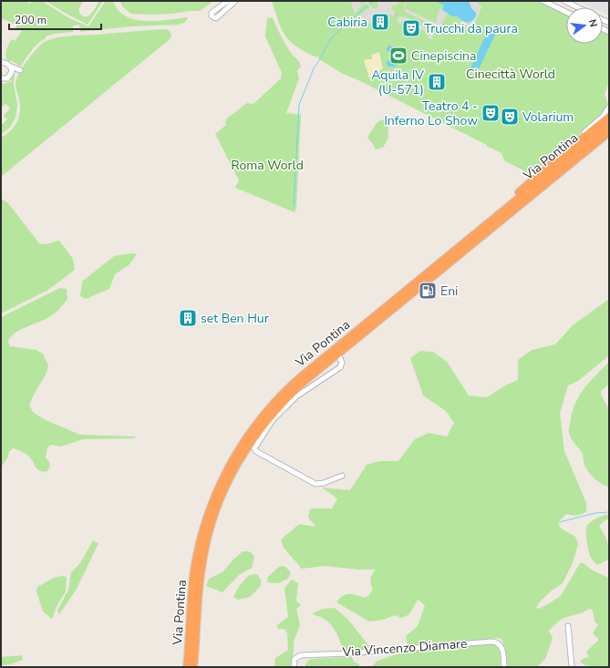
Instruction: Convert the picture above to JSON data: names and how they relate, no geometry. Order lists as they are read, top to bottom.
{
  "streets": {
    "highway": ["Via Pontina"],
    "street": ["Via Vincenzo Diamare"]
  },
  "parks": ["Cinecittà World", "Roma World"],
  "places": {
    "building": ["Cabiria", "Aquila IV (U-571)", "set Ben Hur"],
    "theatre": ["Trucchi da paura", "Teatro 4 - Inferno Lo Show", "Volarium"],
    "sports": ["Cinepiscina"],
    "fuel station": ["Eni"]
  },
  "scale_bar": "200 m",
  "north": "right"
}
